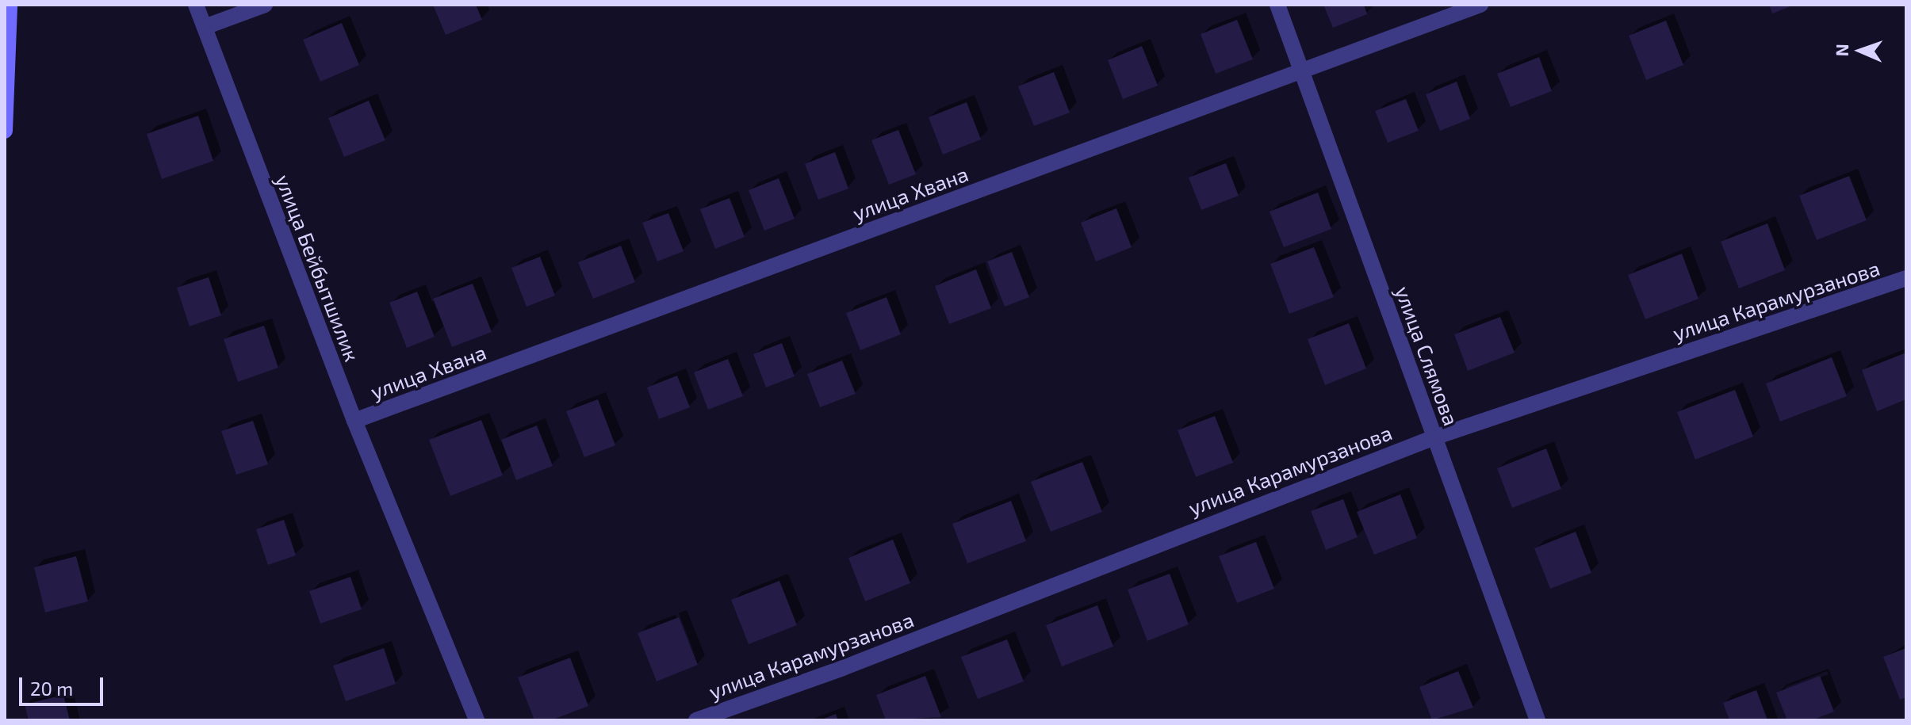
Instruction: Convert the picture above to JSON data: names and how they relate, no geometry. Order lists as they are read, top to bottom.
{
  "streets": {
    "street": [
      "улица Хвана",
      "улица Бейбытшилик",
      "улица Карамурзанова",
      "улица Слямова"
    ]
  },
  "crossings": [
    ["улица Хвана", "улица Бейбытшилик"],
    ["улица Хвана", "улица Слямова"],
    ["улица Карамурзанова", "улица Слямова"]
  ],
  "scale_bar": "20 m",
  "north": "left"
}
